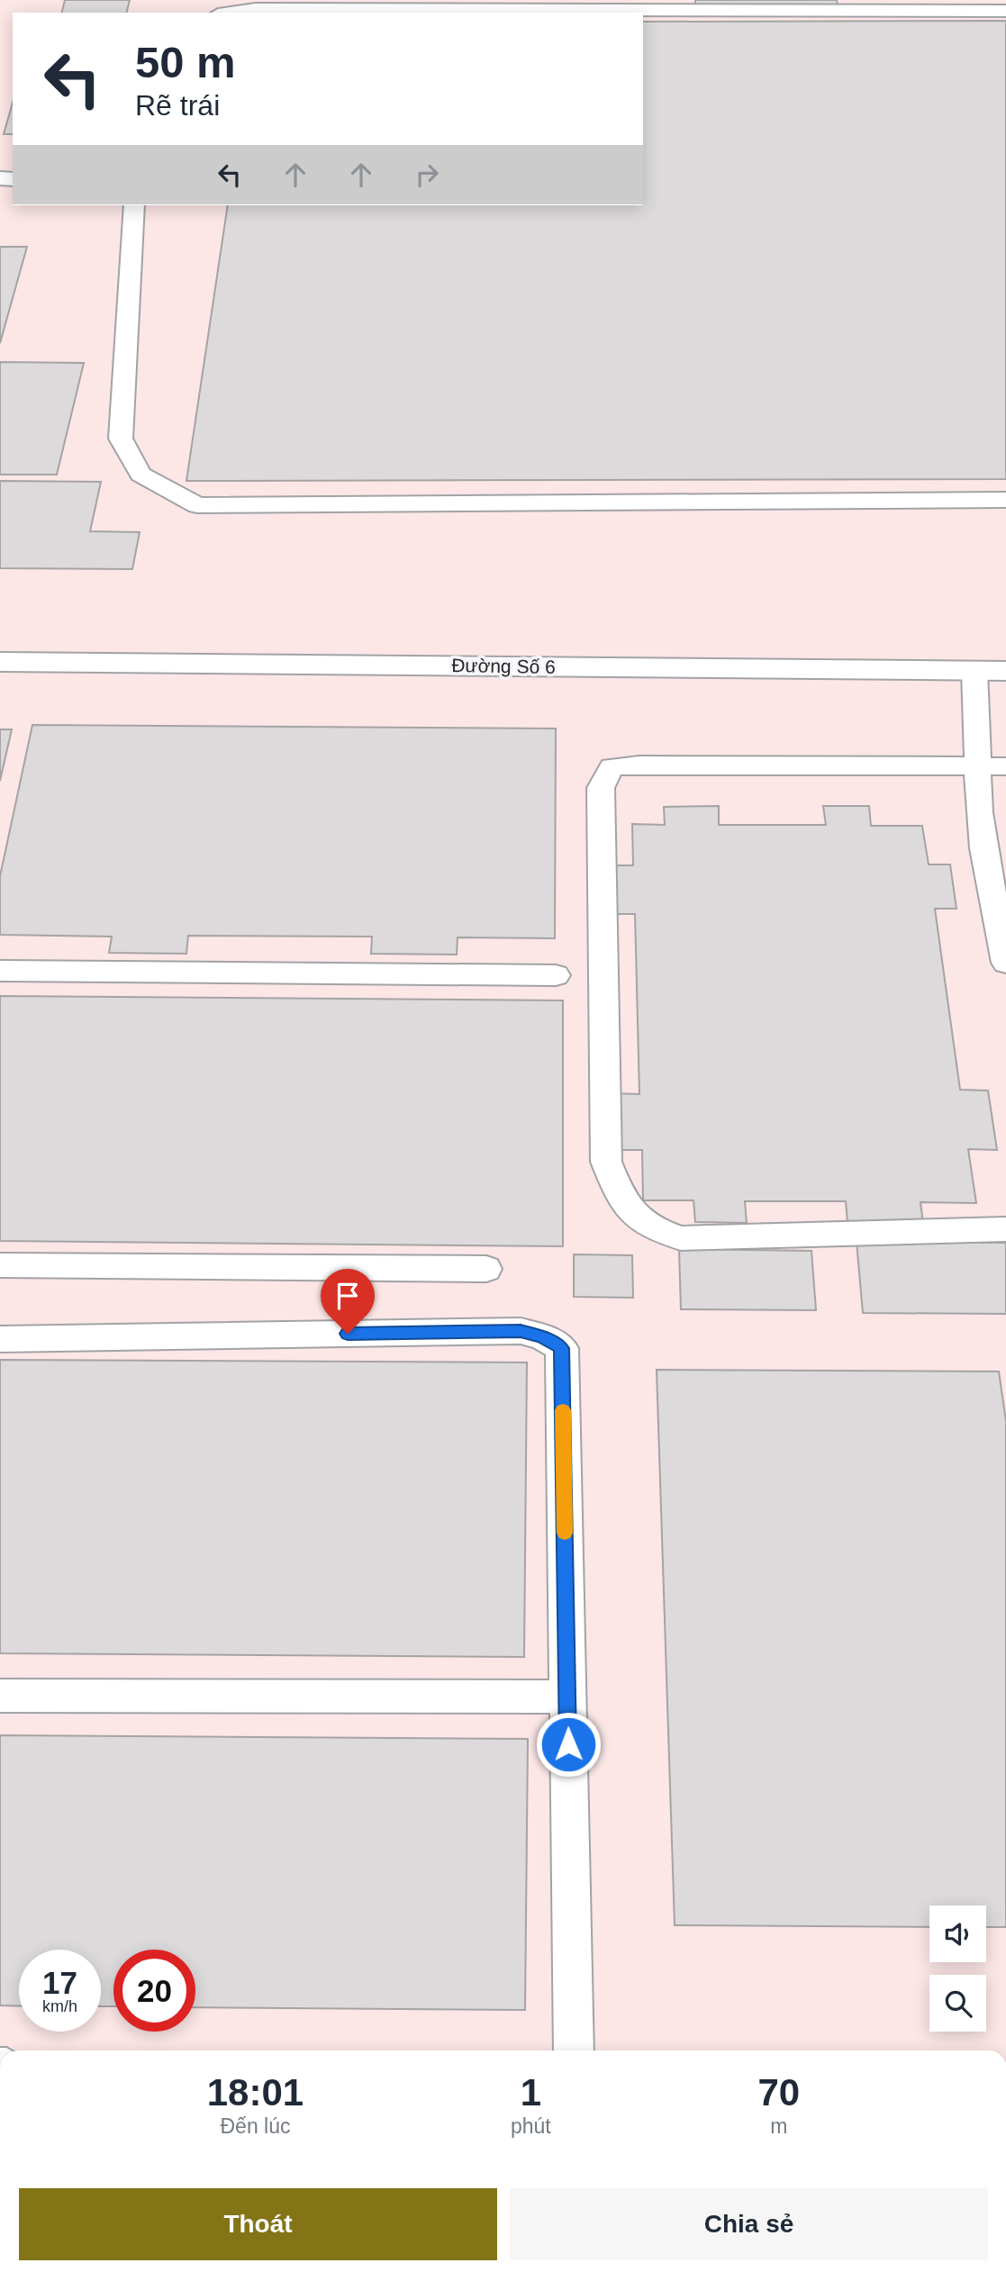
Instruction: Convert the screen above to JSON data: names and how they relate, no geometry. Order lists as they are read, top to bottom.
{
  "streets": {
    "street": ["Đường Số 6"]
  },
  "page": {
    "turn": ["50 m", "Rẽ trái"],
    "speed": "17 km/h",
    "limit": "20",
    "eta": [
      "18:01",
      "Đến lúc",
      "1",
      "phút",
      "70",
      "m"
    ],
    "buttons": ["Thoát", "Chia sẻ"]
  }
}
